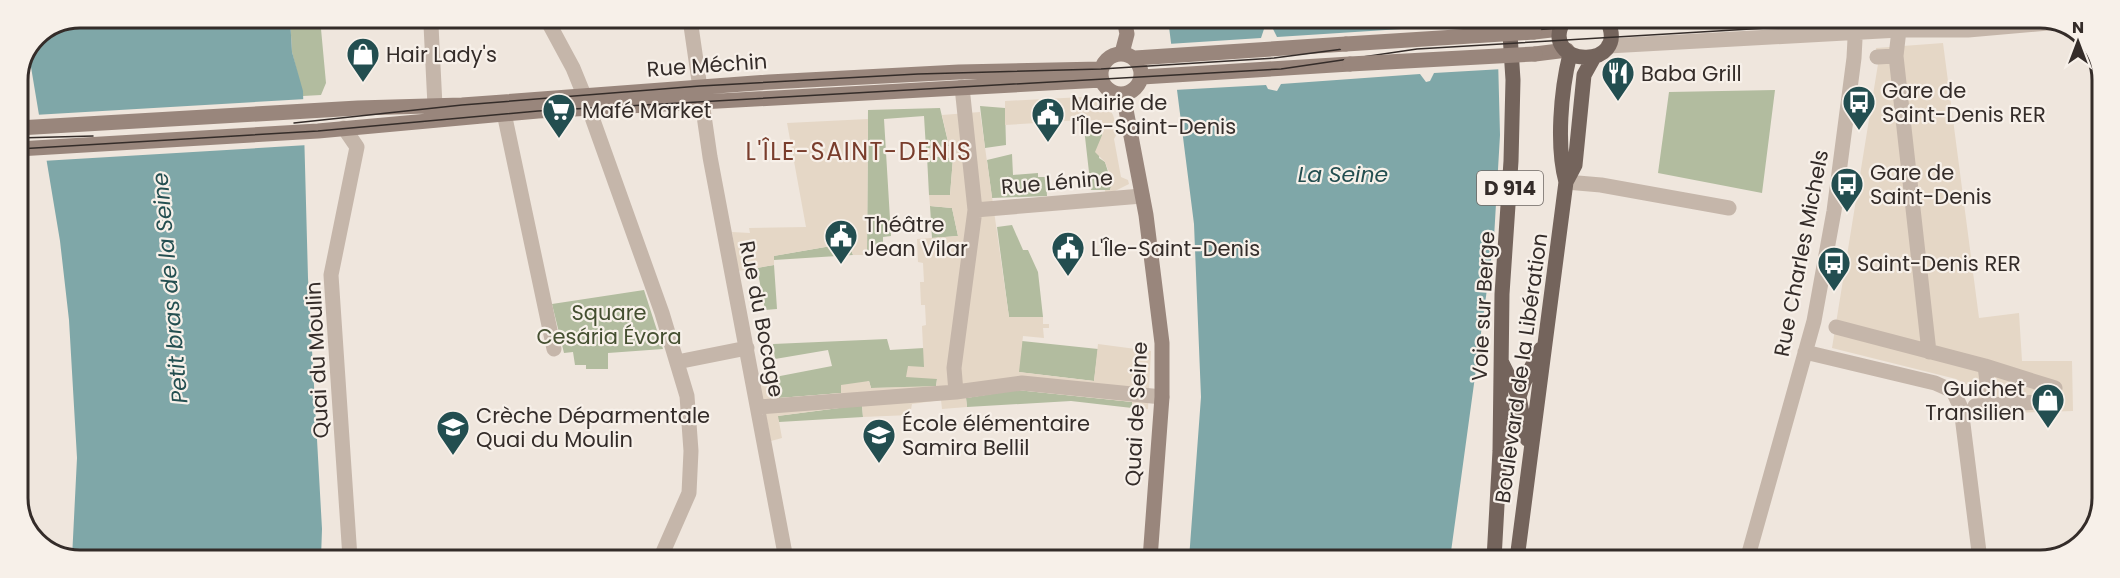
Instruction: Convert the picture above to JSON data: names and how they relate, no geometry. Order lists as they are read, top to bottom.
{
  "streets": {
    "main road": [
      "Rue Méchin",
      "D 914",
      "Voie sur Berge",
      "Boulevard de la Libération",
      "Quai de Seine"
    ],
    "street": [
      "Rue Lénine",
      "Rue Charles Michels",
      "Rue du Bocage",
      "Quai du Moulin"
    ]
  },
  "crossings": [
    ["Rue Méchin", "Rue du Bocage"],
    ["Rue Méchin", "Quai du Moulin"],
    ["Rue Méchin", "Quai de Seine"],
    ["Rue Lénine", "Quai de Seine"],
    ["D 914", "Voie sur Berge"],
    ["D 914", "Boulevard de la Libération"],
    ["Voie sur Berge", "Boulevard de la Libération"]
  ],
  "districts": ["L'ÎLE-SAINT-DENIS"],
  "water": ["La Seine", "Petit bras de la Seine"],
  "parks": ["Square Cesária Évora"],
  "places": {
    "shop": ["Hair Lady's", "Guichet Transilien"],
    "restaurant": ["Baba Grill"],
    "bus stop": ["Gare de Saint-Denis RER", "Gare de Saint-Denis", "Saint-Denis RER"],
    "supermarket": ["Mafé Market"],
    "public building": ["Mairie de l'Île-Saint-Denis", "Théâtre Jean Vilar", "L'Île-Saint-Denis"],
    "school or university": ["Crèche Déparmentale Quai du Moulin", "École élémentaire Samira Bellil"]
  },
  "north": "top"
}
